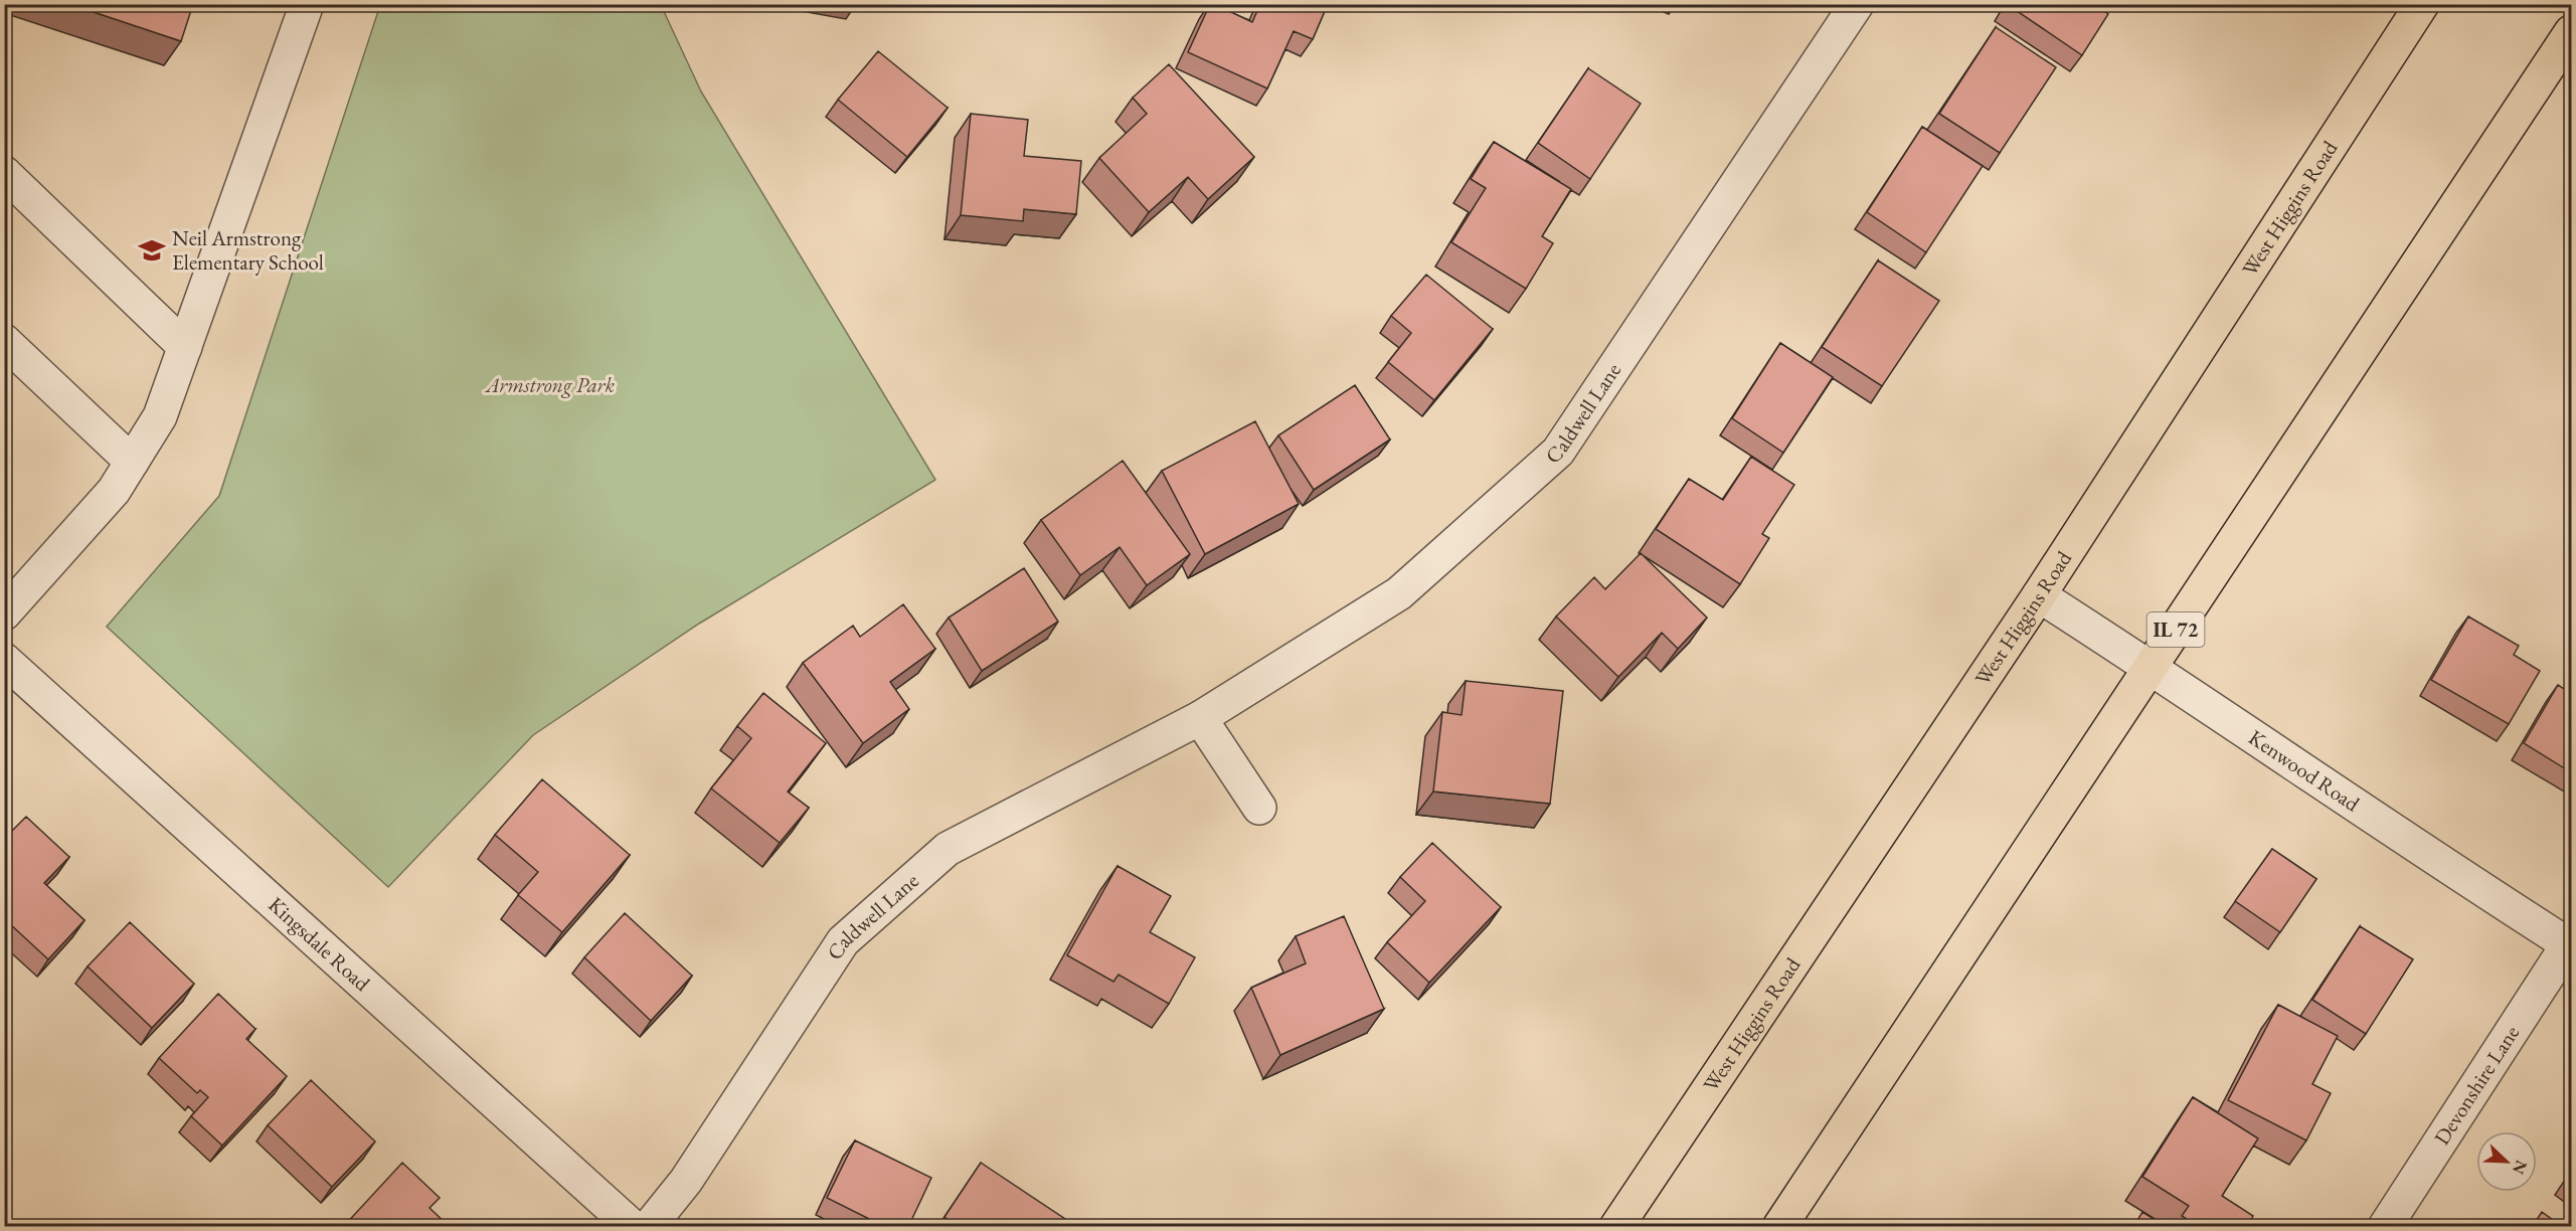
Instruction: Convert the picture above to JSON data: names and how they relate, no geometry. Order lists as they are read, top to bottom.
{
  "streets": {
    "main road": ["West Higgins Road", "IL 72"],
    "street": [
      "Caldwell Lane",
      "Kenwood Road",
      "Kingsdale Road",
      "Devonshire Lane"
    ]
  },
  "crossings": [
    ["West Higgins Road", "Kenwood Road"],
    ["IL 72", "Kenwood Road"],
    ["Kenwood Road", "Devonshire Lane"]
  ],
  "parks": ["Armstrong Park"],
  "places": {
    "school or university": ["Neil Armstrong Elementary School"]
  },
  "north": "bottom right"
}
